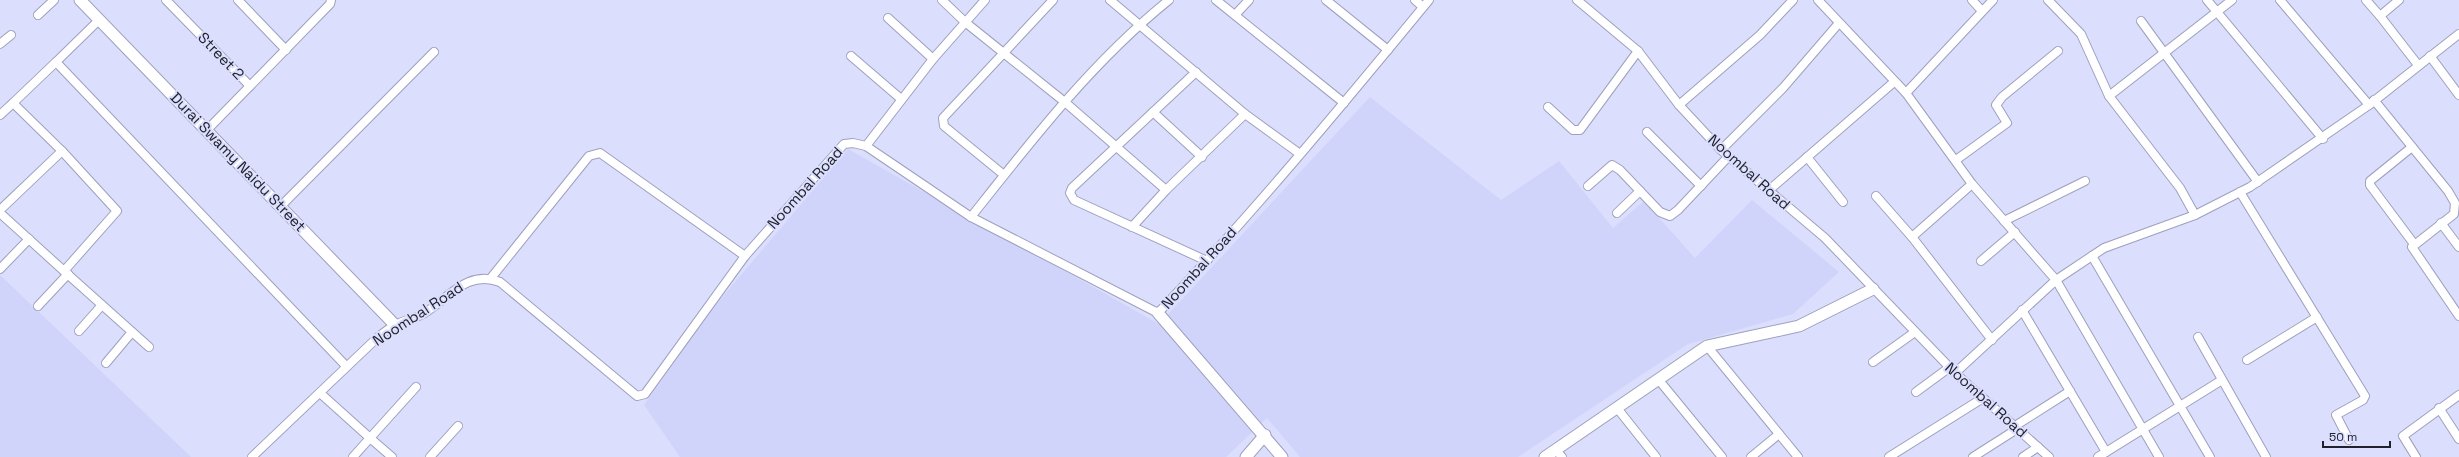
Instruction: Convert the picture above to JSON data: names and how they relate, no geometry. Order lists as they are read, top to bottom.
{
  "streets": {
    "street": ["Street 2", "Durai Swamy Naidu Street", "Noombal Road"]
  },
  "crossings": [
    ["Street 2", "Durai Swamy Naidu Street"],
    ["Durai Swamy Naidu Street", "Noombal Road"]
  ],
  "scale_bar": "50 m"
}
